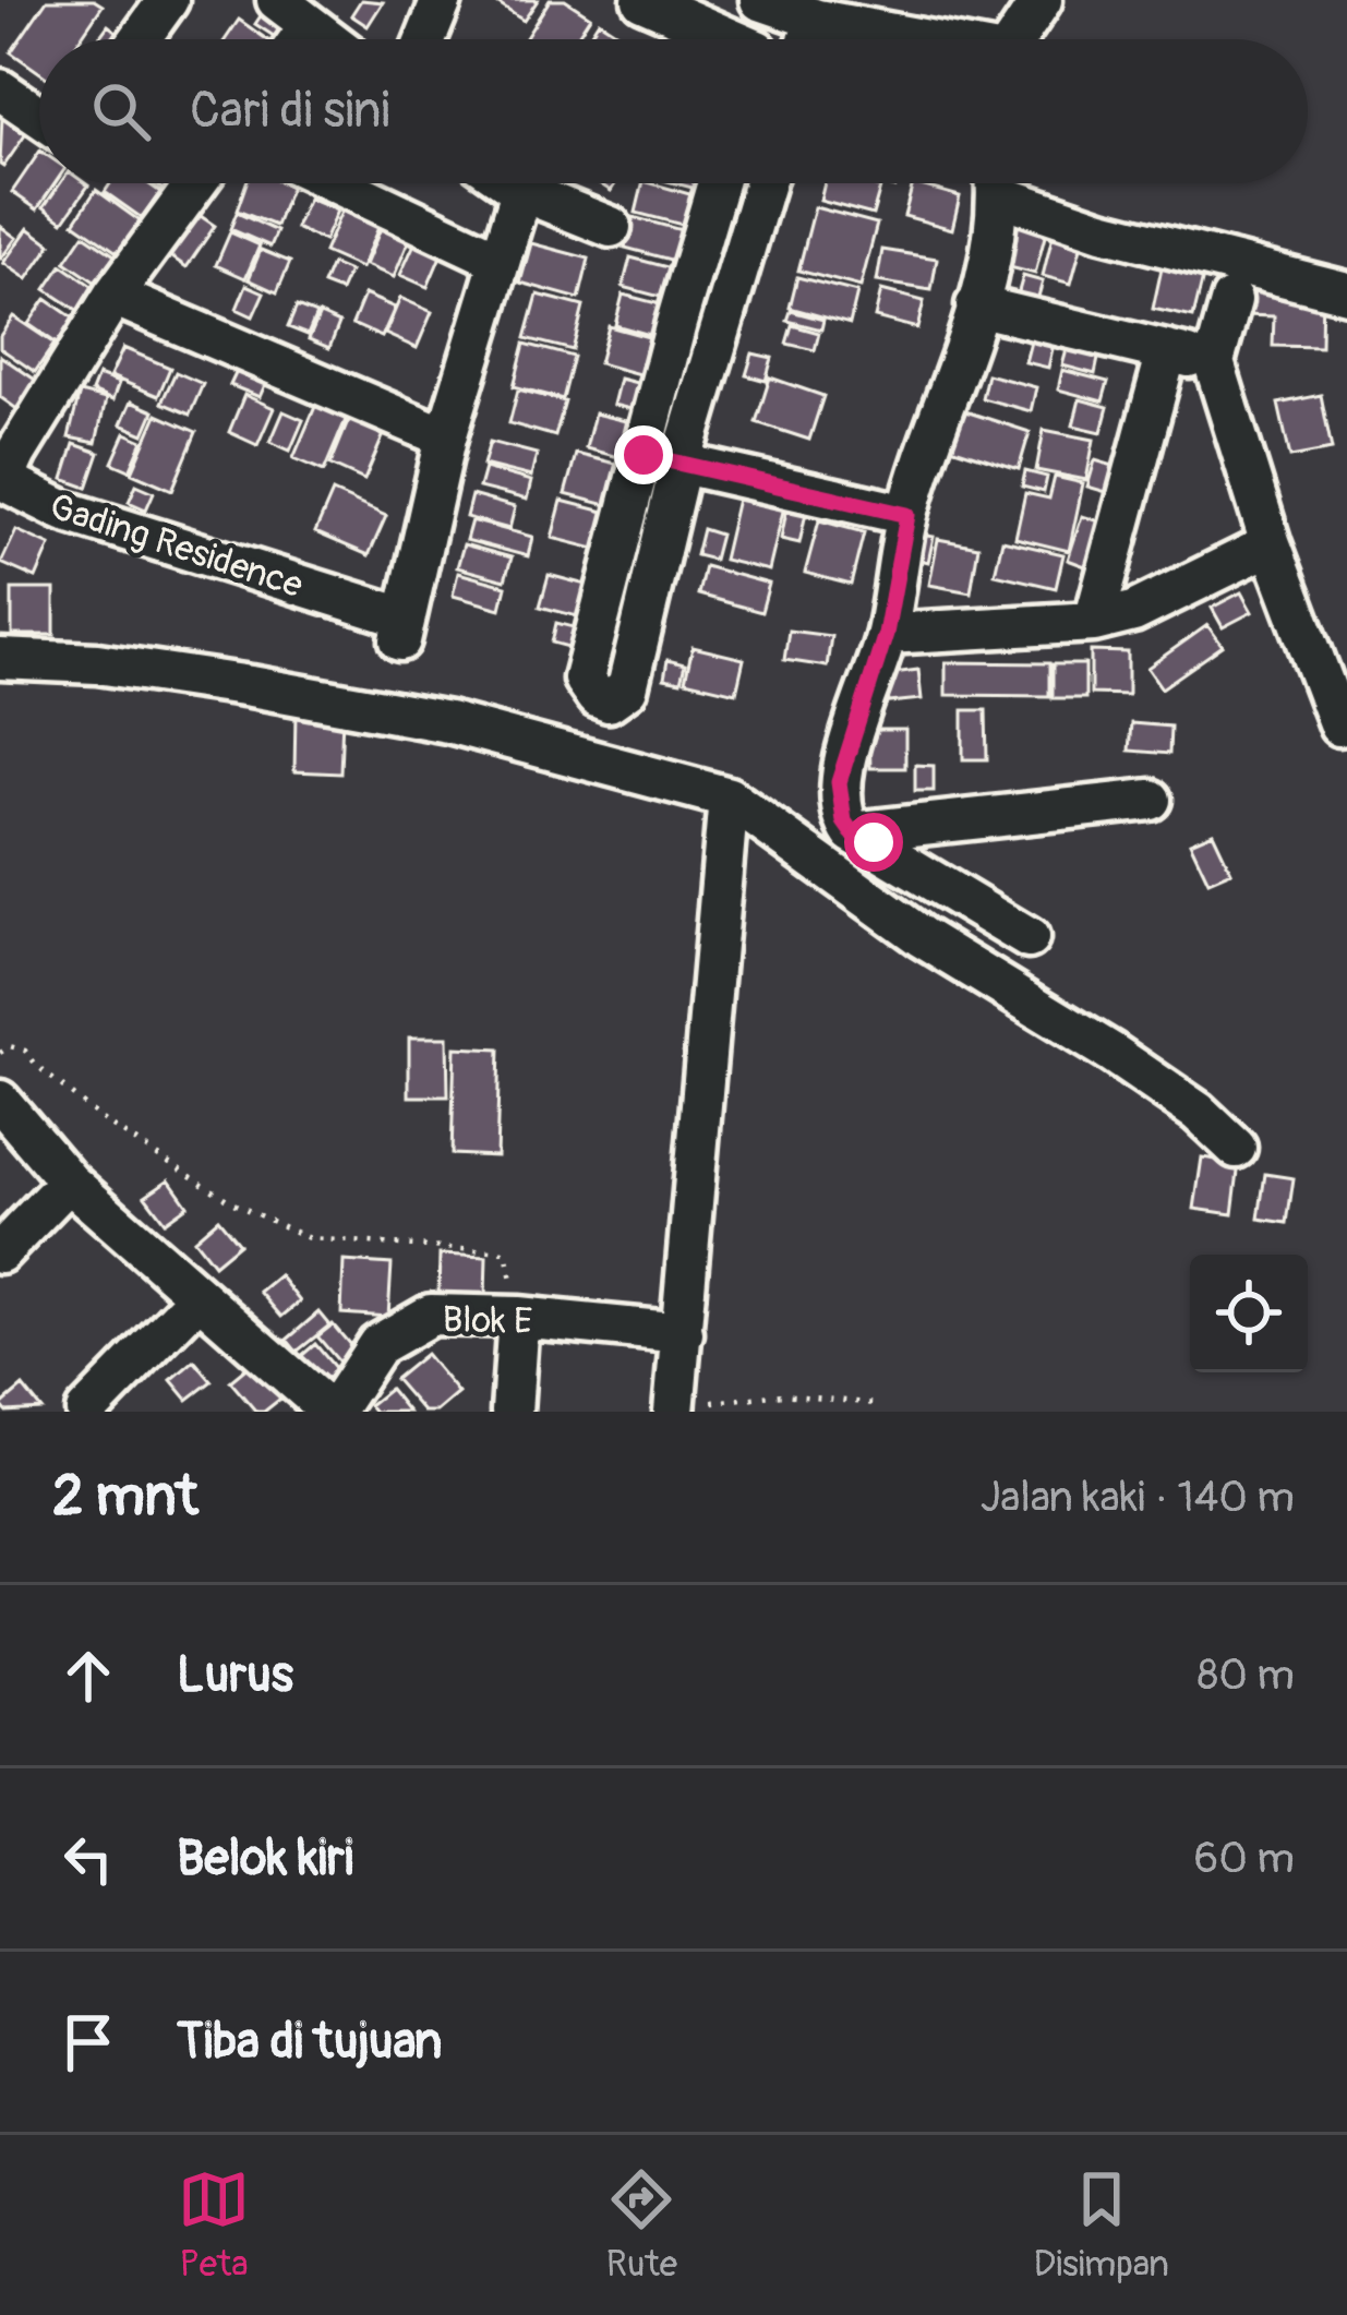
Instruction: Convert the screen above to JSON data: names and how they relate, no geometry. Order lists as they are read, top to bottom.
{
  "streets": {
    "street": ["Gading Residence", "Blok E"]
  },
  "page": {
    "search": "Cari di sini",
    "heading": ["2 mnt", "Jalan kaki · 140 m"],
    "list": [
      ["Lurus", "80 m"],
      ["Belok kiri", "60 m"],
      "Tiba di tujuan"
    ],
    "nav": ["Peta", "Rute", "Disimpan"]
  }
}
